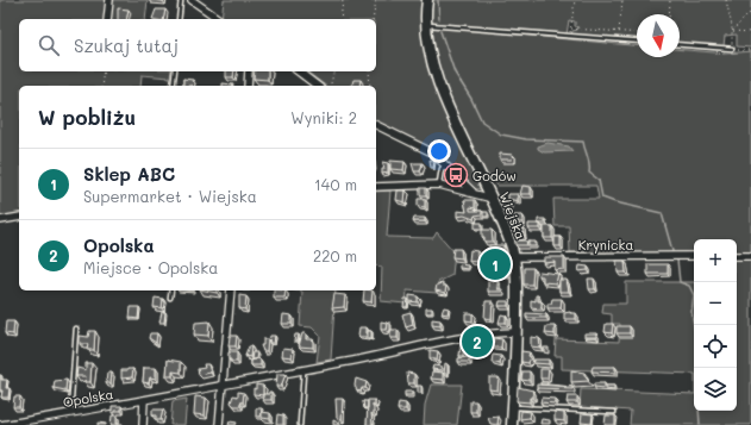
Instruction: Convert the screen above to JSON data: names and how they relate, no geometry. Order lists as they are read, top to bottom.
{
  "streets": {
    "street": ["Wiejska", "Krynicka", "Opolska"]
  },
  "crossings": [
    ["Wiejska", "Krynicka"],
    ["Wiejska", "Opolska"]
  ],
  "places": {
    "bus stop": ["Godów"]
  },
  "north": "bottom",
  "page": {
    "search": "Szukaj tutaj",
    "heading": ["W pobliżu", "Wyniki: 2"],
    "list": [
      {
        "mark": "1",
        "name": "Sklep ABC",
        "note": "Supermarket · Wiejska",
        "value": "140 m"
      },
      {
        "mark": "2",
        "name": "Opolska",
        "note": "Miejsce · Opolska",
        "value": "220 m"
      }
    ],
    "map_buttons": ["+", "−"],
    "pins": ["1", "2"]
  }
}
